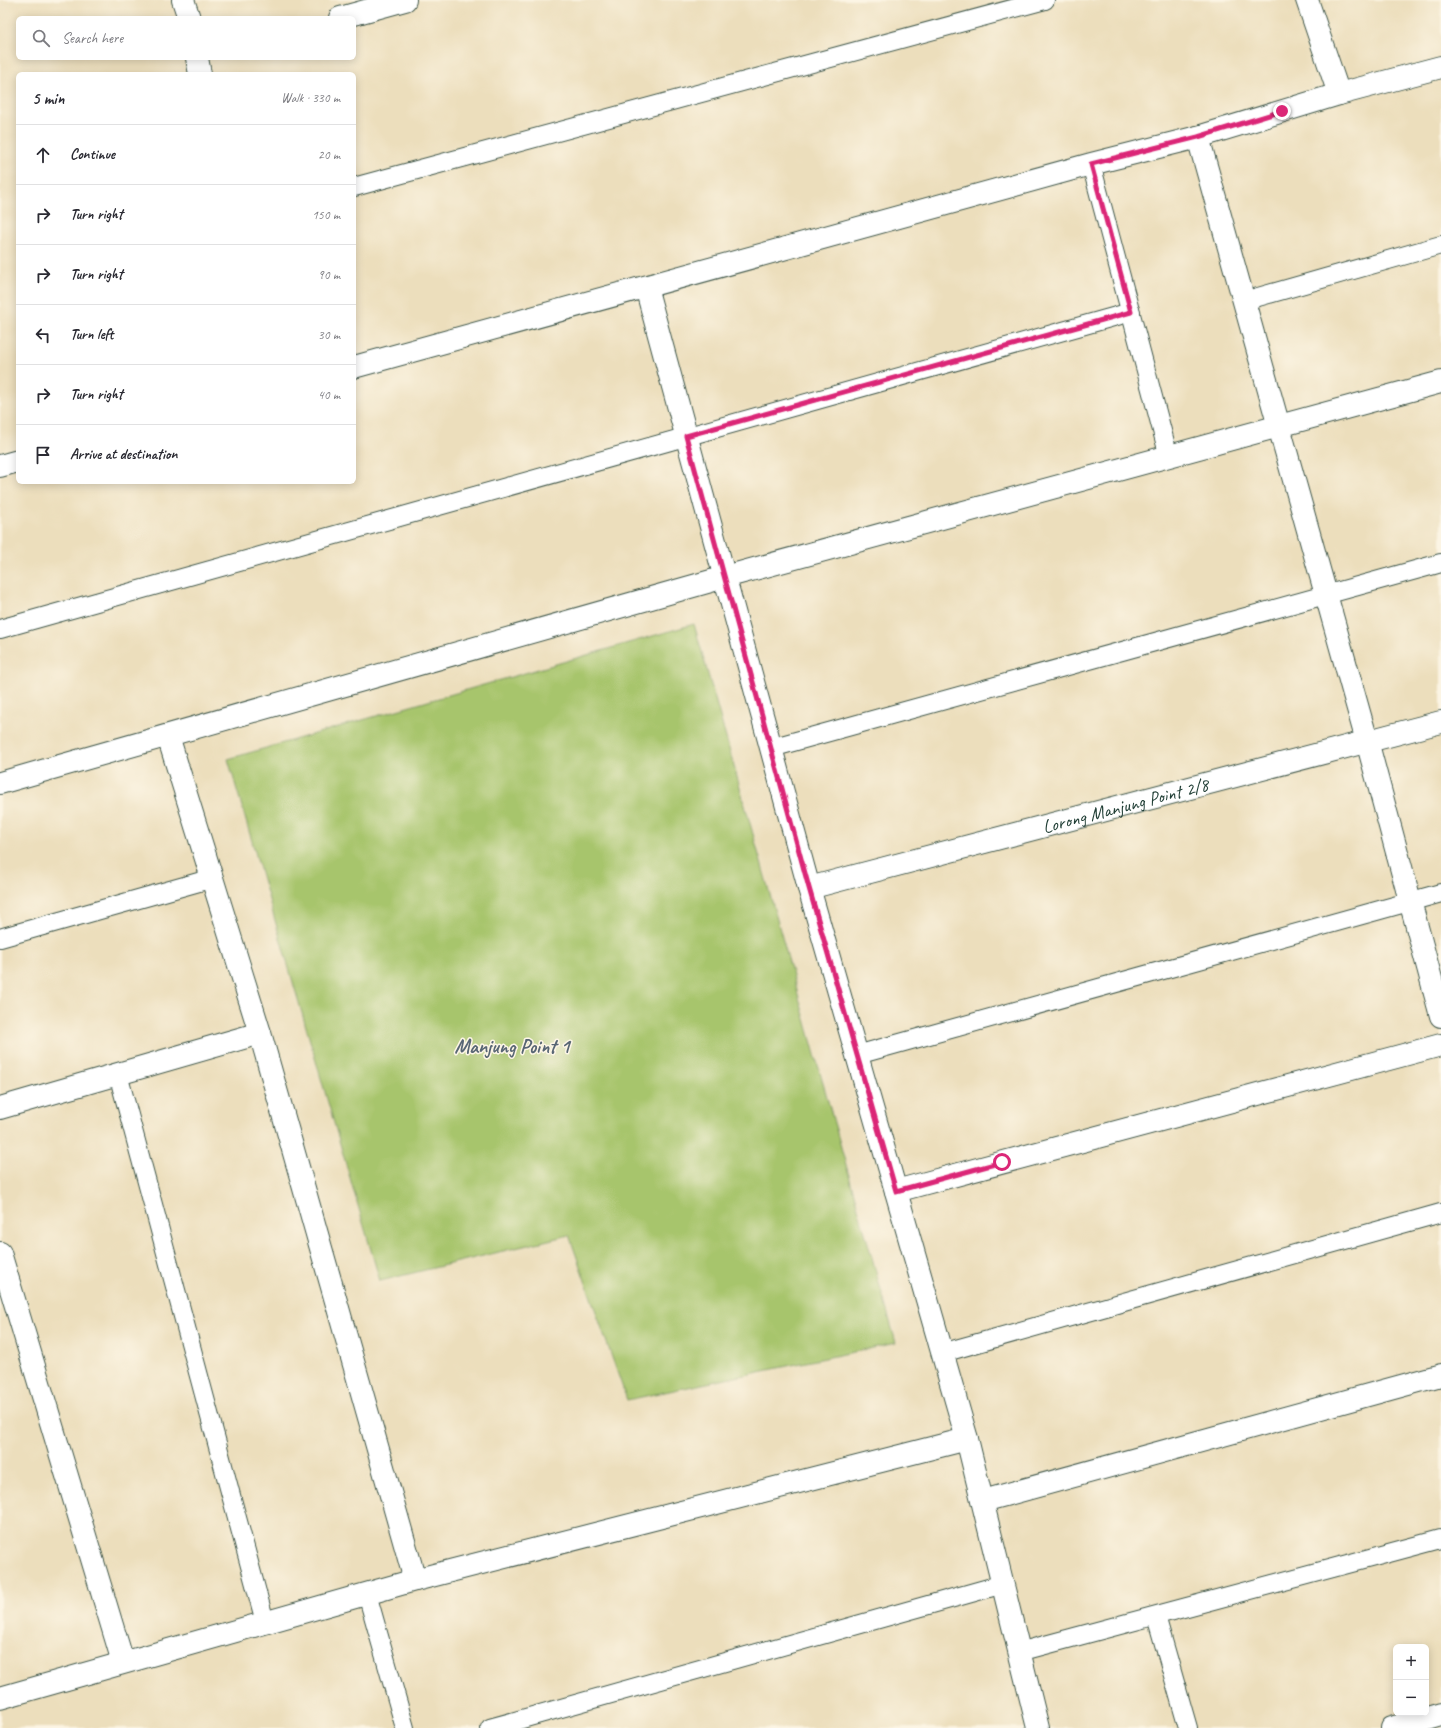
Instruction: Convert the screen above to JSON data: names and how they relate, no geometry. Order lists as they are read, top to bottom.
{
  "streets": {
    "street": ["Lorong Manjung Point 2/8"]
  },
  "districts": ["Manjung Point 1"],
  "page": {
    "search": "Search here",
    "heading": ["5 min", "Walk · 330 m"],
    "list": [
      ["Continue", "20 m"],
      ["Turn right", "150 m"],
      ["Turn right", "90 m"],
      ["Turn left", "30 m"],
      ["Turn right", "40 m"],
      "Arrive at destination"
    ],
    "map_buttons": ["+", "−"]
  }
}
